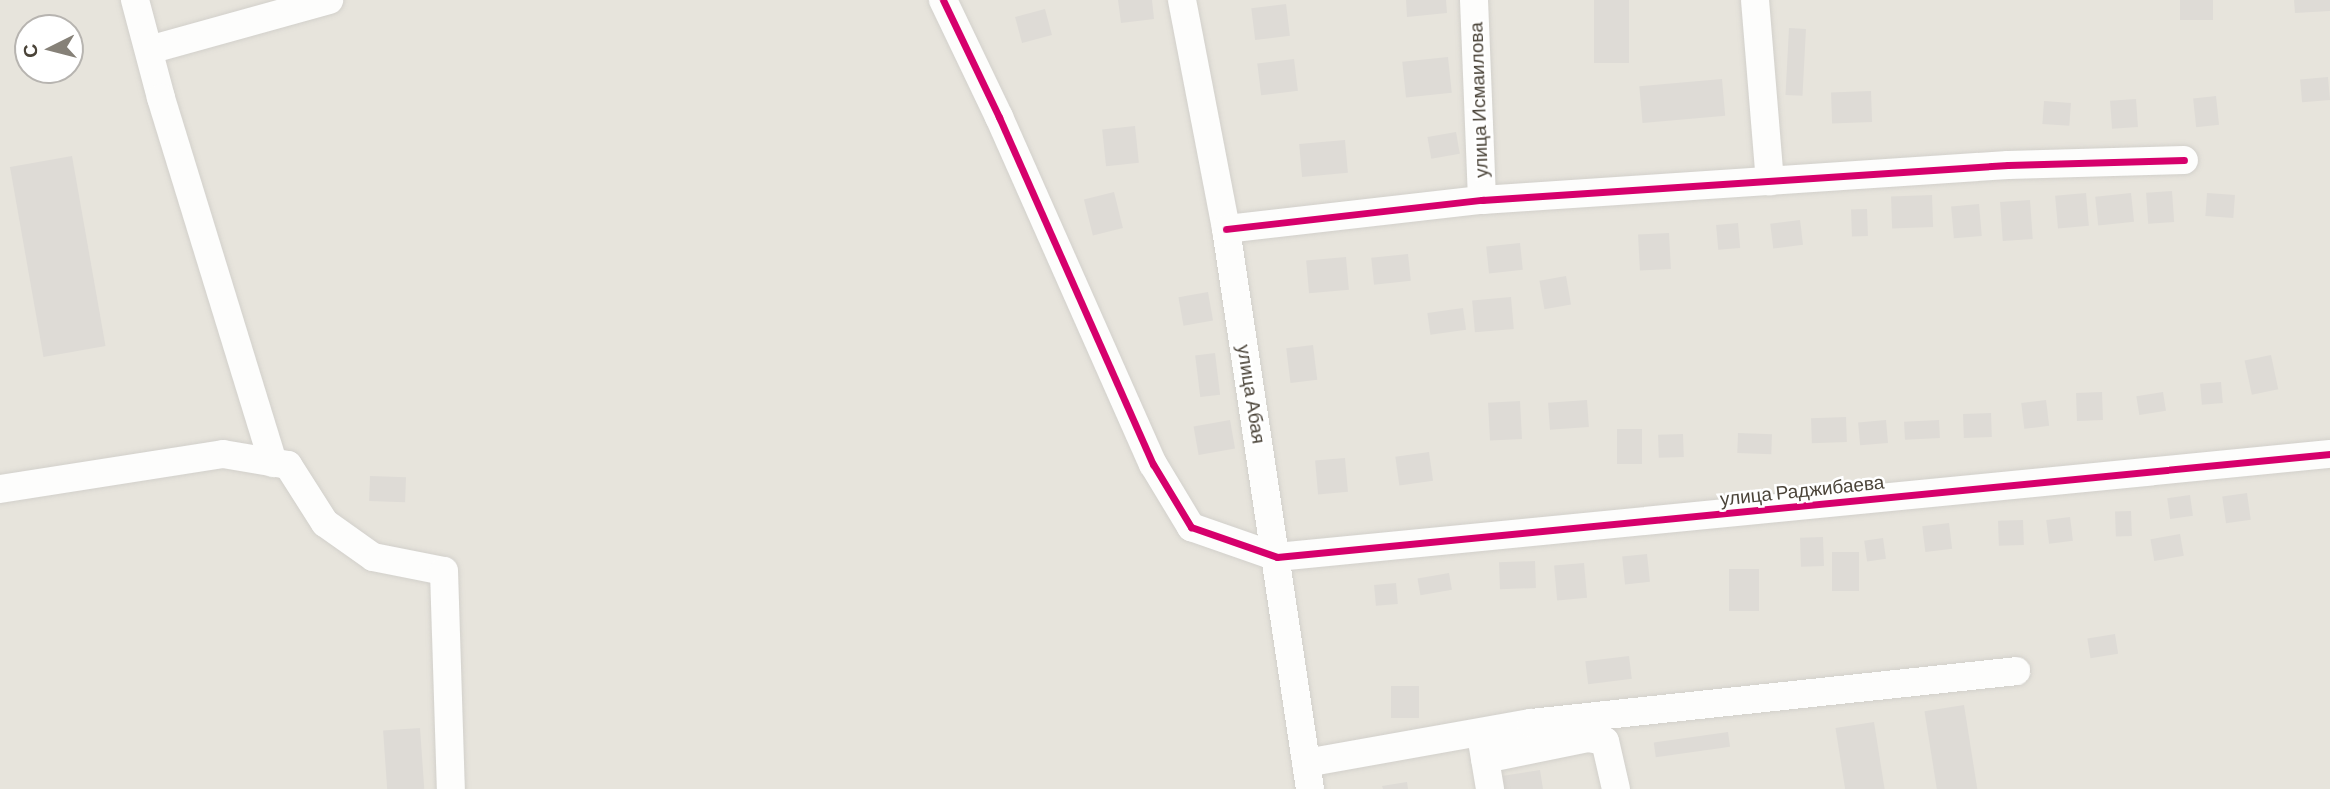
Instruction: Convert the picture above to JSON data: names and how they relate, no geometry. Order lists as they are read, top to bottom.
{
  "streets": {
    "street": ["улица Исмаилова", "улица Абая", "улица Раджибаева"]
  },
  "crossings": [
    ["улица Абая", "улица Раджибаева"]
  ],
  "north": "left"
}
